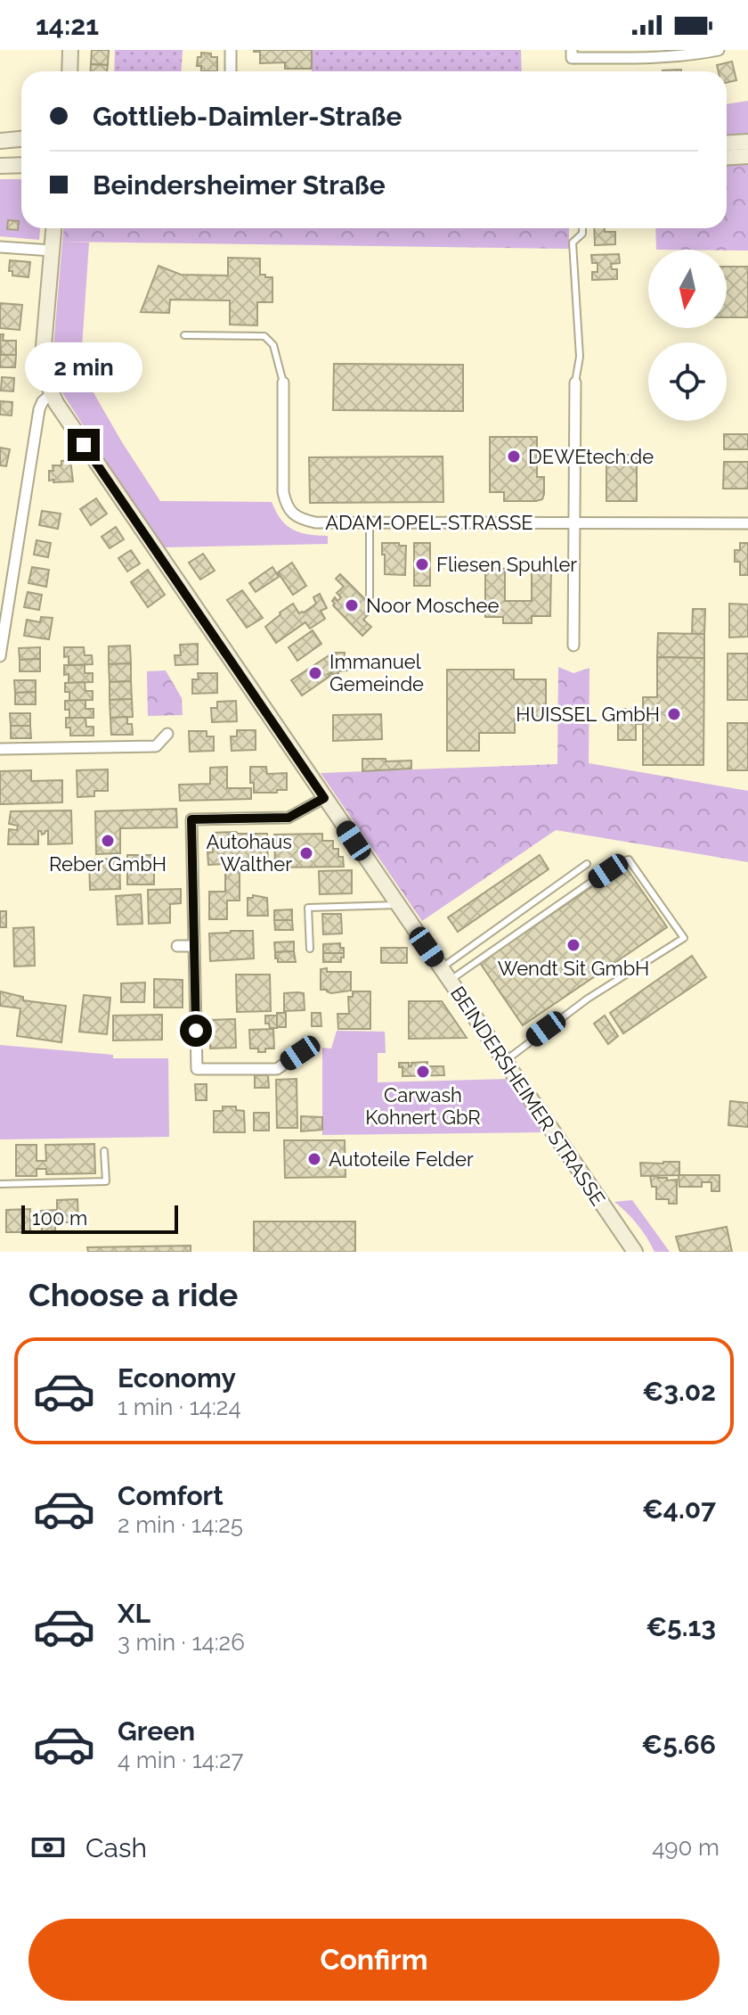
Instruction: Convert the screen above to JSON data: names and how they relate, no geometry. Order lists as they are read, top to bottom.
{
  "streets": {
    "street": ["ADAM-OPEL-STRASSE", "BEINDERSHEIMER STRASSE"]
  },
  "places": [
    "DEWEtech.de",
    "Fliesen Spuhler",
    "Noor Moschee",
    "Immanuel Gemeinde",
    "HUISSEL GmbH",
    "Reber GmbH",
    "Autohaus Walther",
    "Wendt Sit GmbH",
    "Carwash Kohnert GbR",
    "Autoteile Felder"
  ],
  "scale_bar": "100 m",
  "north": "bottom",
  "page": {
    "status": "14:21",
    "banner": ["Gottlieb-Daimler-Straße", "Beindersheimer Straße"],
    "bubble": "2 min",
    "scale": "100 m",
    "heading": "Choose a ride",
    "list": [
      {
        "name": "Economy",
        "note": "1 min · 14:24",
        "value": "€3.02"
      },
      {
        "name": "Comfort",
        "note": "2 min · 14:25",
        "value": "€4.07"
      },
      {
        "name": "XL",
        "note": "3 min · 14:26",
        "value": "€5.13"
      },
      {
        "name": "Green",
        "note": "4 min · 14:27",
        "value": "€5.66"
      }
    ],
    "pay": ["Cash", "490 m"],
    "buttons": "Confirm"
  }
}
